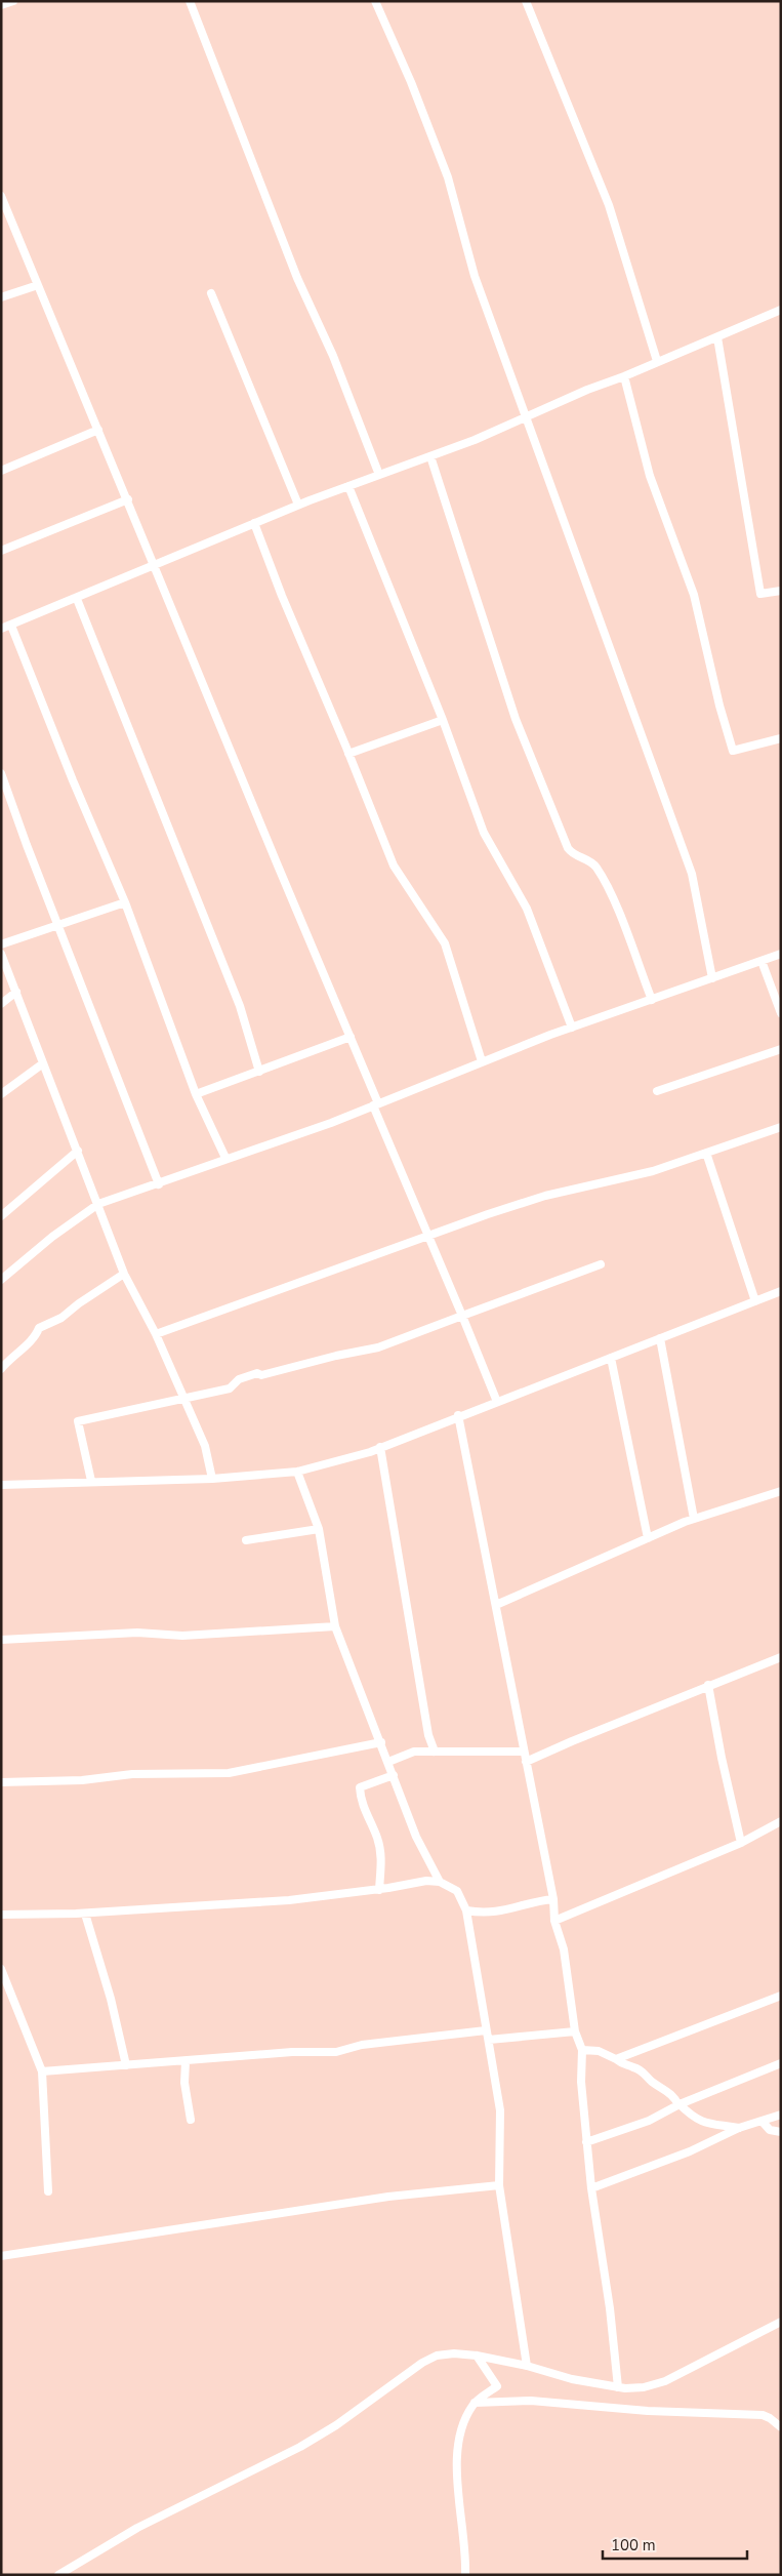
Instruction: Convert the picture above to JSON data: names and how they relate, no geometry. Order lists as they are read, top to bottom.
{
  "scale_bar": "100 m"
}
